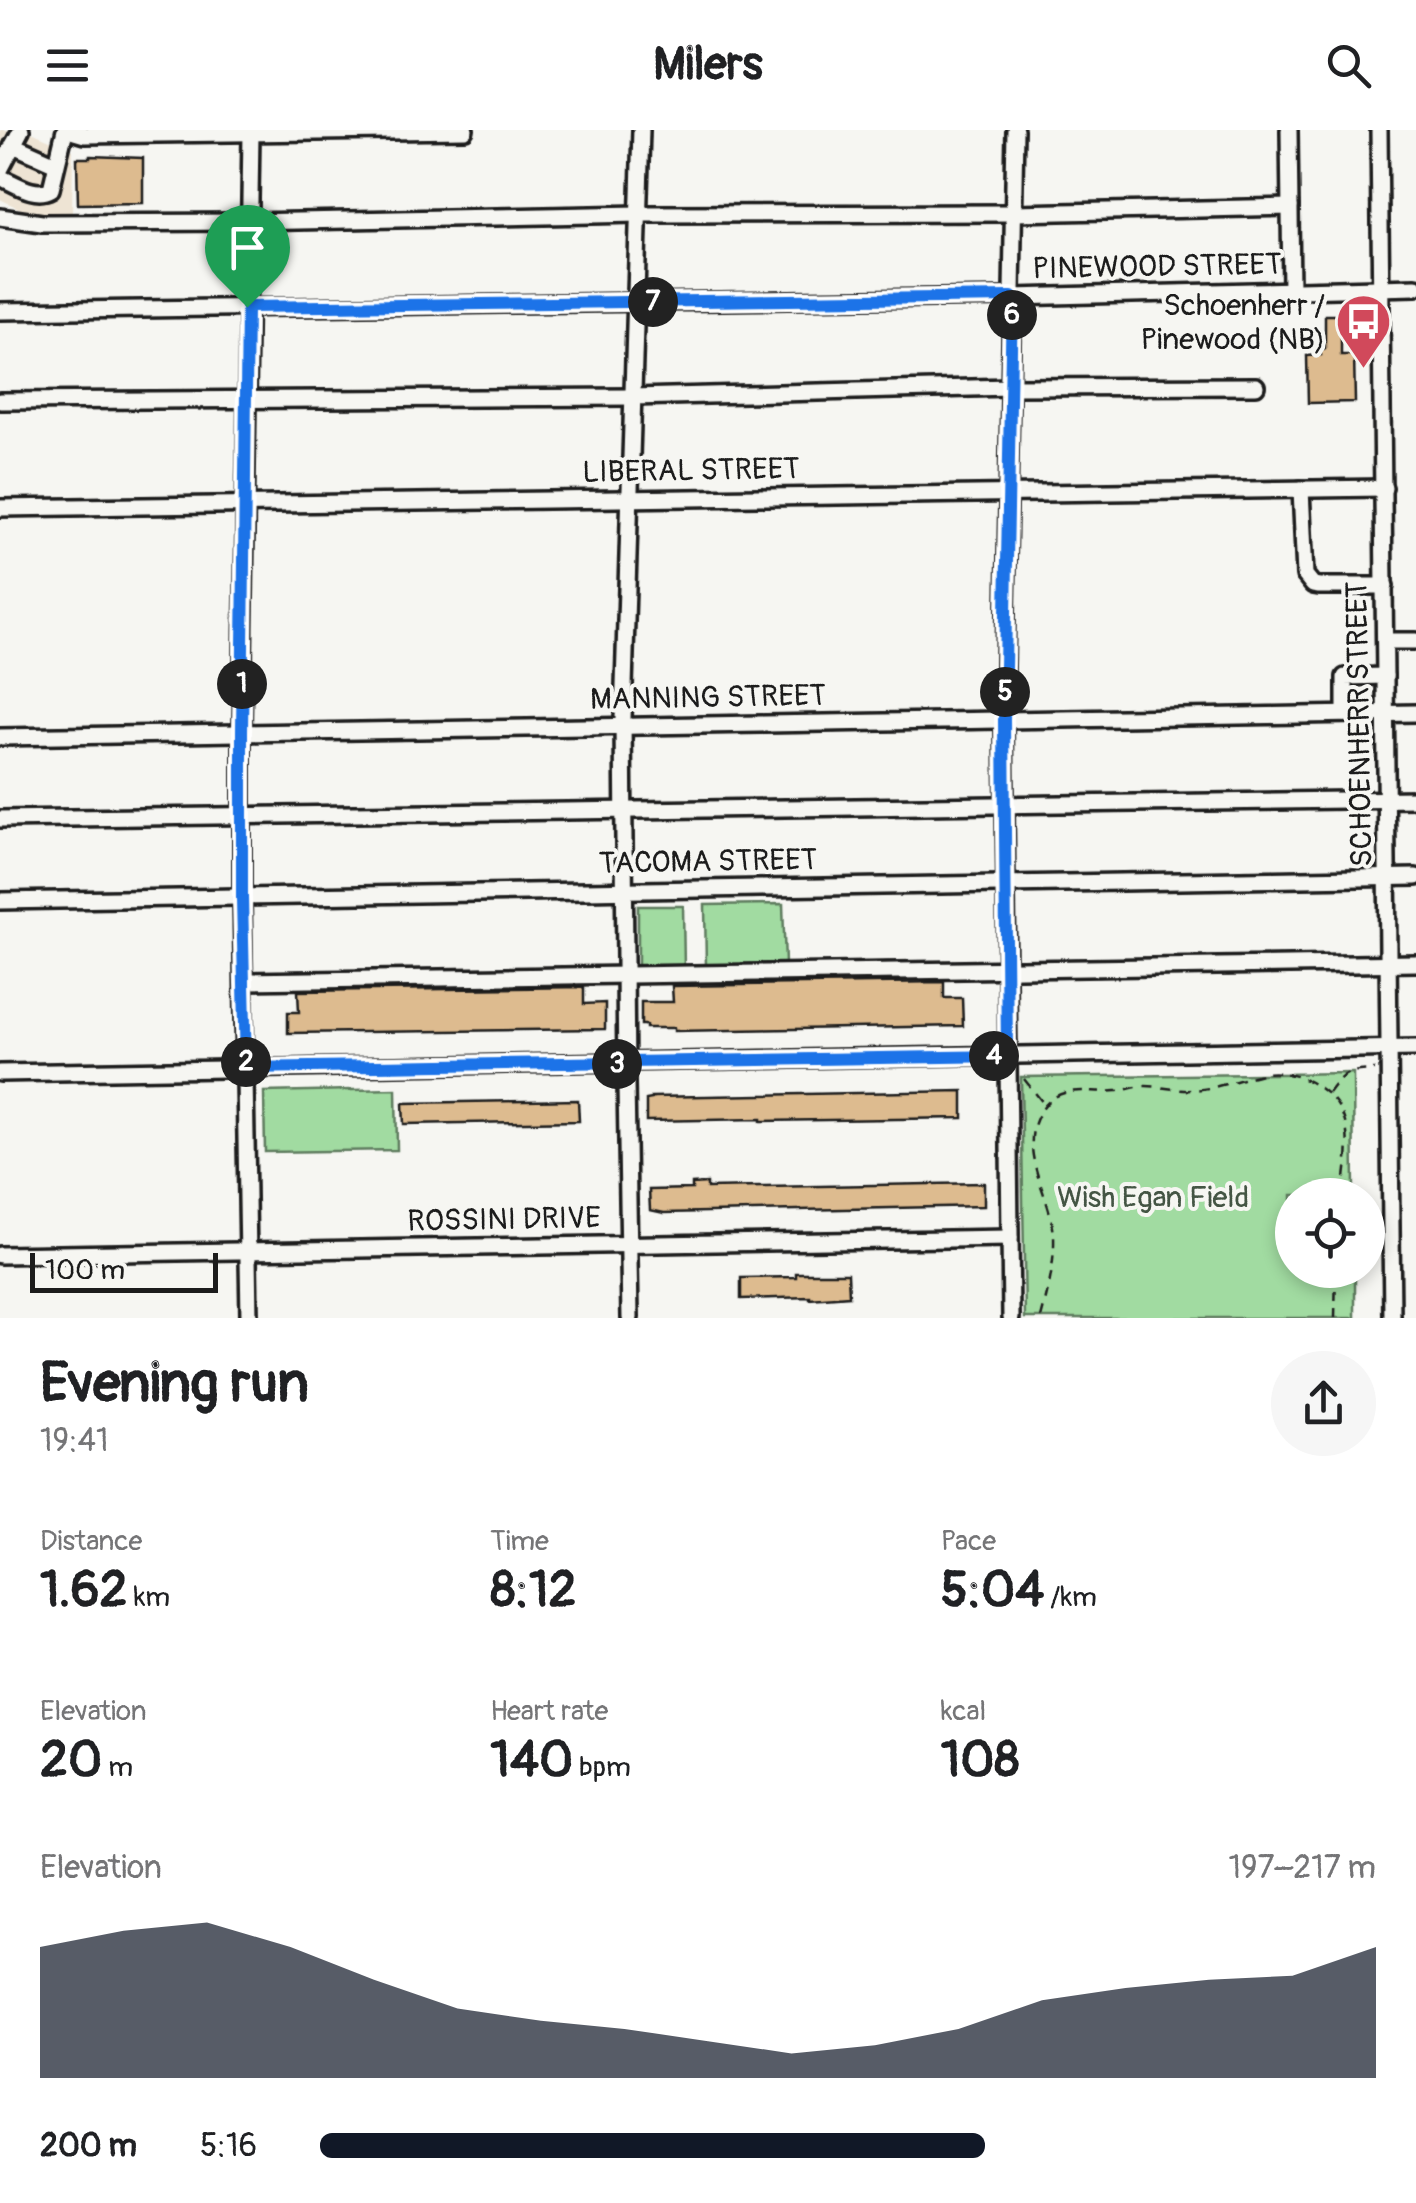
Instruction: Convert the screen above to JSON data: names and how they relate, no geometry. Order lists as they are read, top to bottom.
{
  "streets": {
    "street": [
      "PINEWOOD STREET",
      "LIBERAL STREET",
      "MANNING STREET",
      "SCHOENHERR STREET",
      "TACOMA STREET",
      "ROSSINI DRIVE"
    ]
  },
  "crossings": [
    ["PINEWOOD STREET", "SCHOENHERR STREET"],
    ["LIBERAL STREET", "SCHOENHERR STREET"],
    ["MANNING STREET", "SCHOENHERR STREET"],
    ["SCHOENHERR STREET", "TACOMA STREET"]
  ],
  "parks": ["Wish Egan Field"],
  "places": {
    "bus stop": ["Schoenherr / Pinewood (NB)"]
  },
  "scale_bar": "100 m",
  "page": {
    "header": "Milers",
    "pins": [
      "7",
      "6",
      "1",
      "5",
      "4",
      "2",
      "3"
    ],
    "scale": "100 m",
    "heading": ["Evening run", "19:41"],
    "stats": [
      ["Distance", "1.62 km"],
      ["Time", "8:12"],
      ["Pace", "5:04 /km"],
      ["Elevation", "20 m"],
      ["Heart rate", "140 bpm"],
      ["kcal", "108"]
    ],
    "chart": ["Elevation", "197–217 m"],
    "list": [
      {
        "name": "200 m",
        "note": "5:16"
      }
    ]
  }
}
